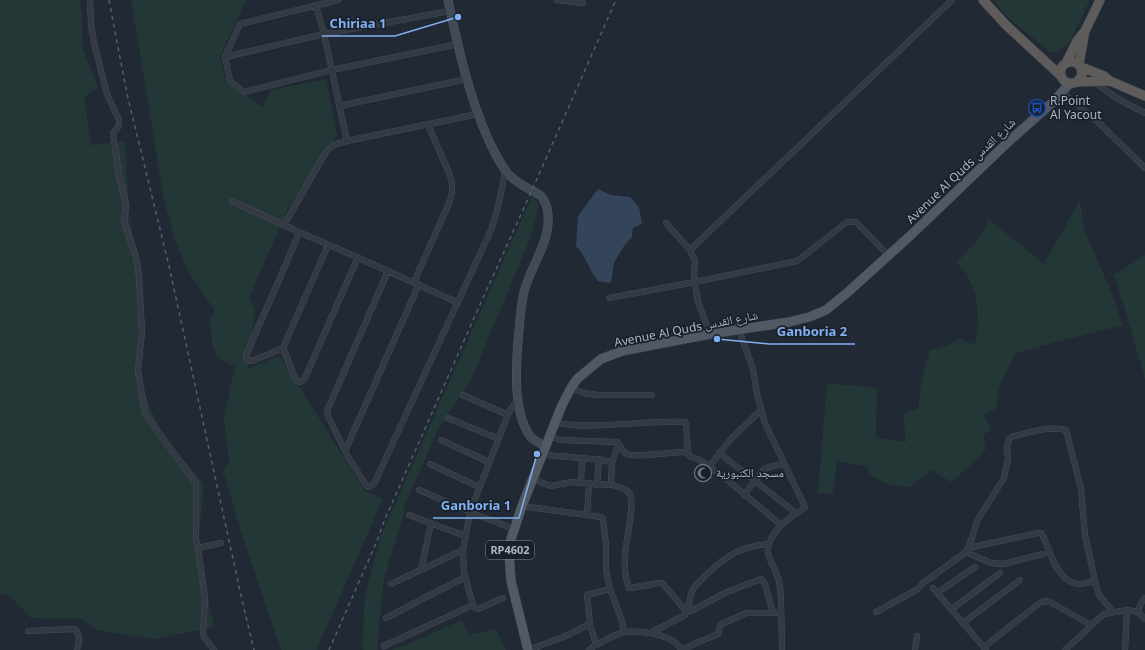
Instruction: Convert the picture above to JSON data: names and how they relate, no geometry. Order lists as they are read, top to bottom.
{
  "streets": {
    "highway": ["Avenue Al Quds شارع القدس", "RP4602"]
  },
  "crossings": [
    ["Avenue Al Quds شارع القدس", "RP4602"]
  ],
  "places": {
    "other": ["Chiriaa 1", "Ganboria 2", "Ganboria 1"],
    "bus stop": ["R.Point Al Yacout"],
    "mosque": ["مسجد الكنبورية"]
  }
}
